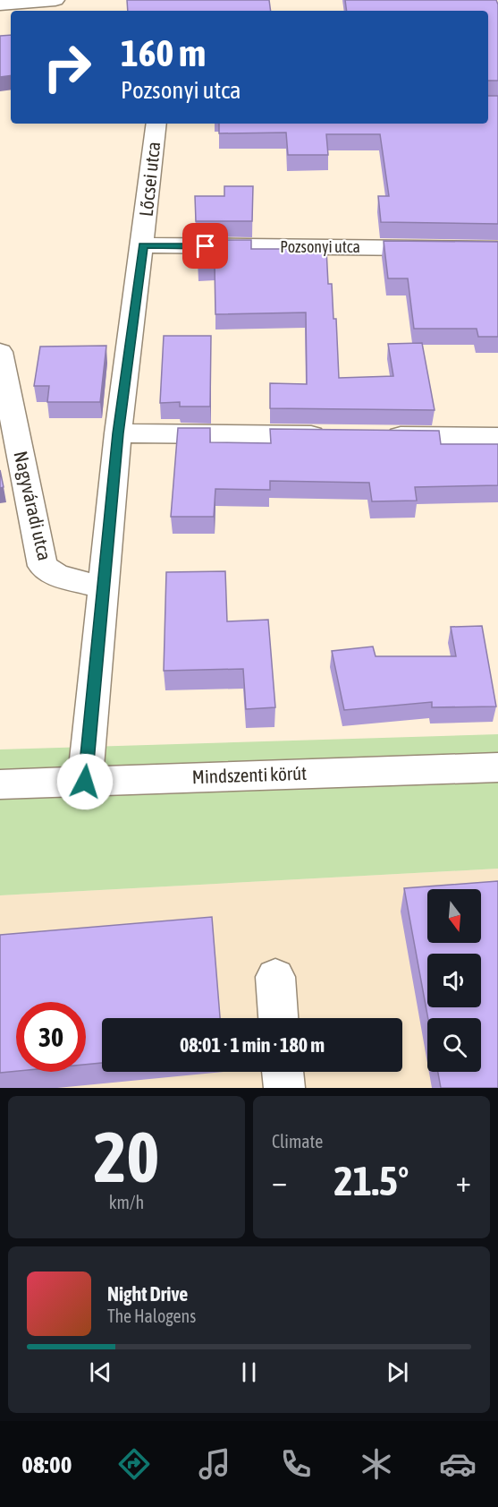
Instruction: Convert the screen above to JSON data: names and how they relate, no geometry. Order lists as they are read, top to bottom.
{
  "streets": {
    "street": [
      "Lőcsei utca",
      "Pozsonyi utca",
      "Nagyváradi utca",
      "Mindszenti körút"
    ]
  },
  "crossings": [
    ["Lőcsei utca", "Pozsonyi utca"],
    ["Lőcsei utca", "Nagyváradi utca"],
    ["Lőcsei utca", "Mindszenti körút"]
  ],
  "north": "bottom",
  "page": {
    "turn": ["160 m", "Pozsonyi utca"],
    "limit": "30",
    "trip": "08:01 · 1 min · 180 m",
    "tile": [
      ["20", "km/h"],
      "Climate"
    ],
    "heat": ["−", "21.5°", "+"],
    "song": ["Night Drive", "The Halogens"],
    "tabs": "08:00"
  }
}
